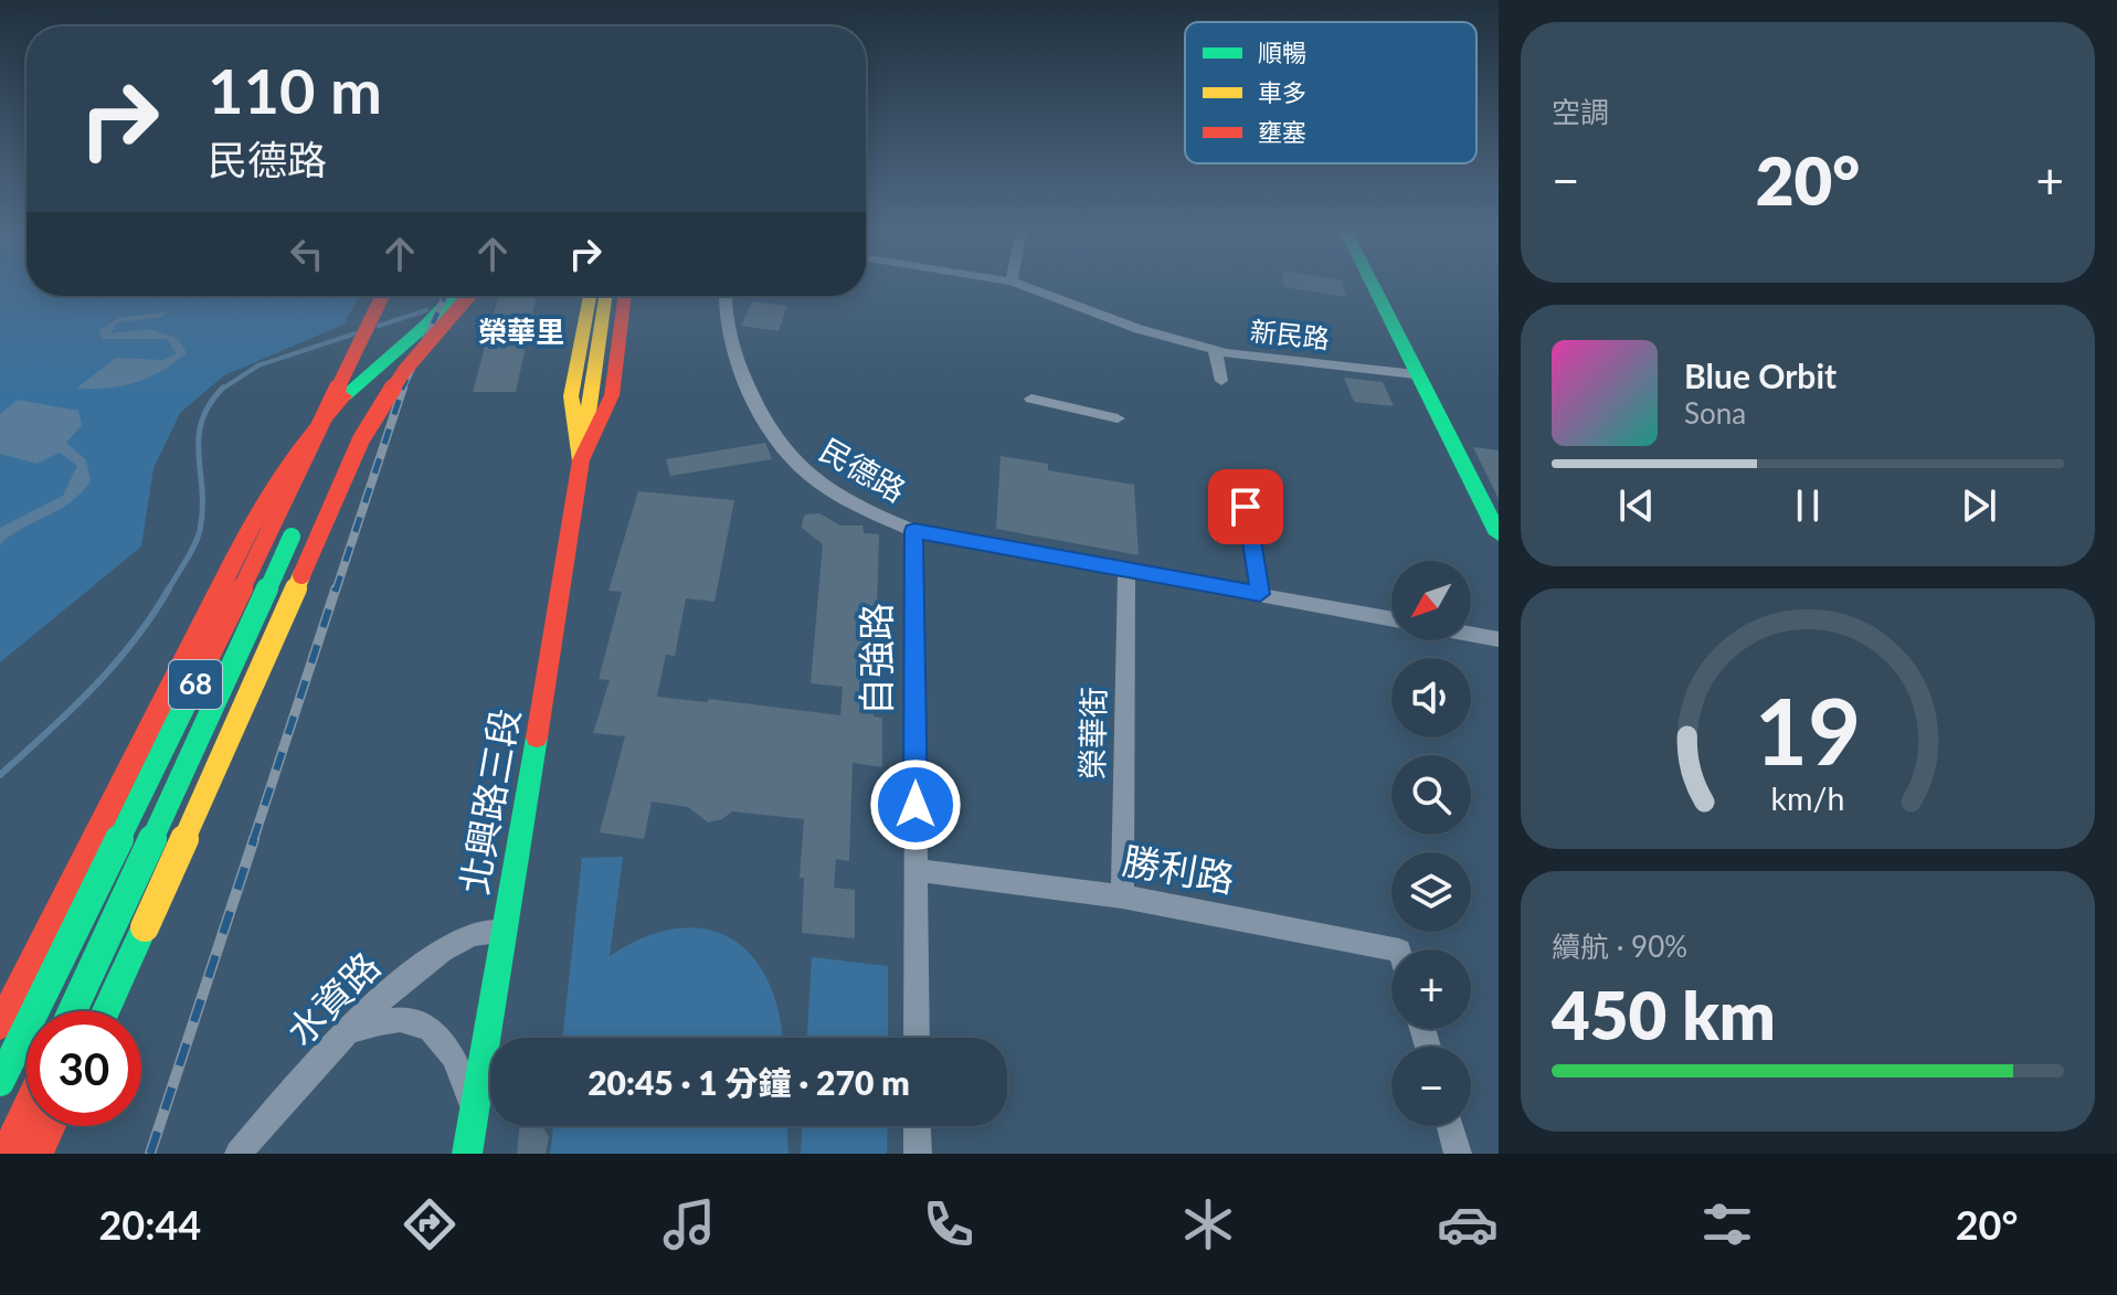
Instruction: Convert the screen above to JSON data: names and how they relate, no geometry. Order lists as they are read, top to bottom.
{
  "streets": {
    "main road": ["68", "北興路三段"],
    "street": [
      "新民路",
      "民德路",
      "自強路",
      "榮華街",
      "勝利路",
      "水資路"
    ]
  },
  "crossings": [
    ["民德路", "自強路"],
    ["民德路", "榮華街"],
    ["自強路", "勝利路"],
    ["榮華街", "勝利路"],
    ["北興路三段", "水資路"]
  ],
  "districts": ["榮華里"],
  "legend": ["順暢", "車多", "壅塞"],
  "north": "bottom left",
  "page": {
    "tile": [
      "空調",
      ["續航 · 90%", "450 km"]
    ],
    "turn": ["110 m", "民德路"],
    "heat": ["−", "20°", "+"],
    "song": ["Blue Orbit", "Sona"],
    "map_buttons": ["+", "−"],
    "limit": "30",
    "trip": "20:45 · 1 分鐘 · 270 m",
    "tabs": ["20:44", "20°"],
    "gauge": ["19", "km/h"]
  }
}
